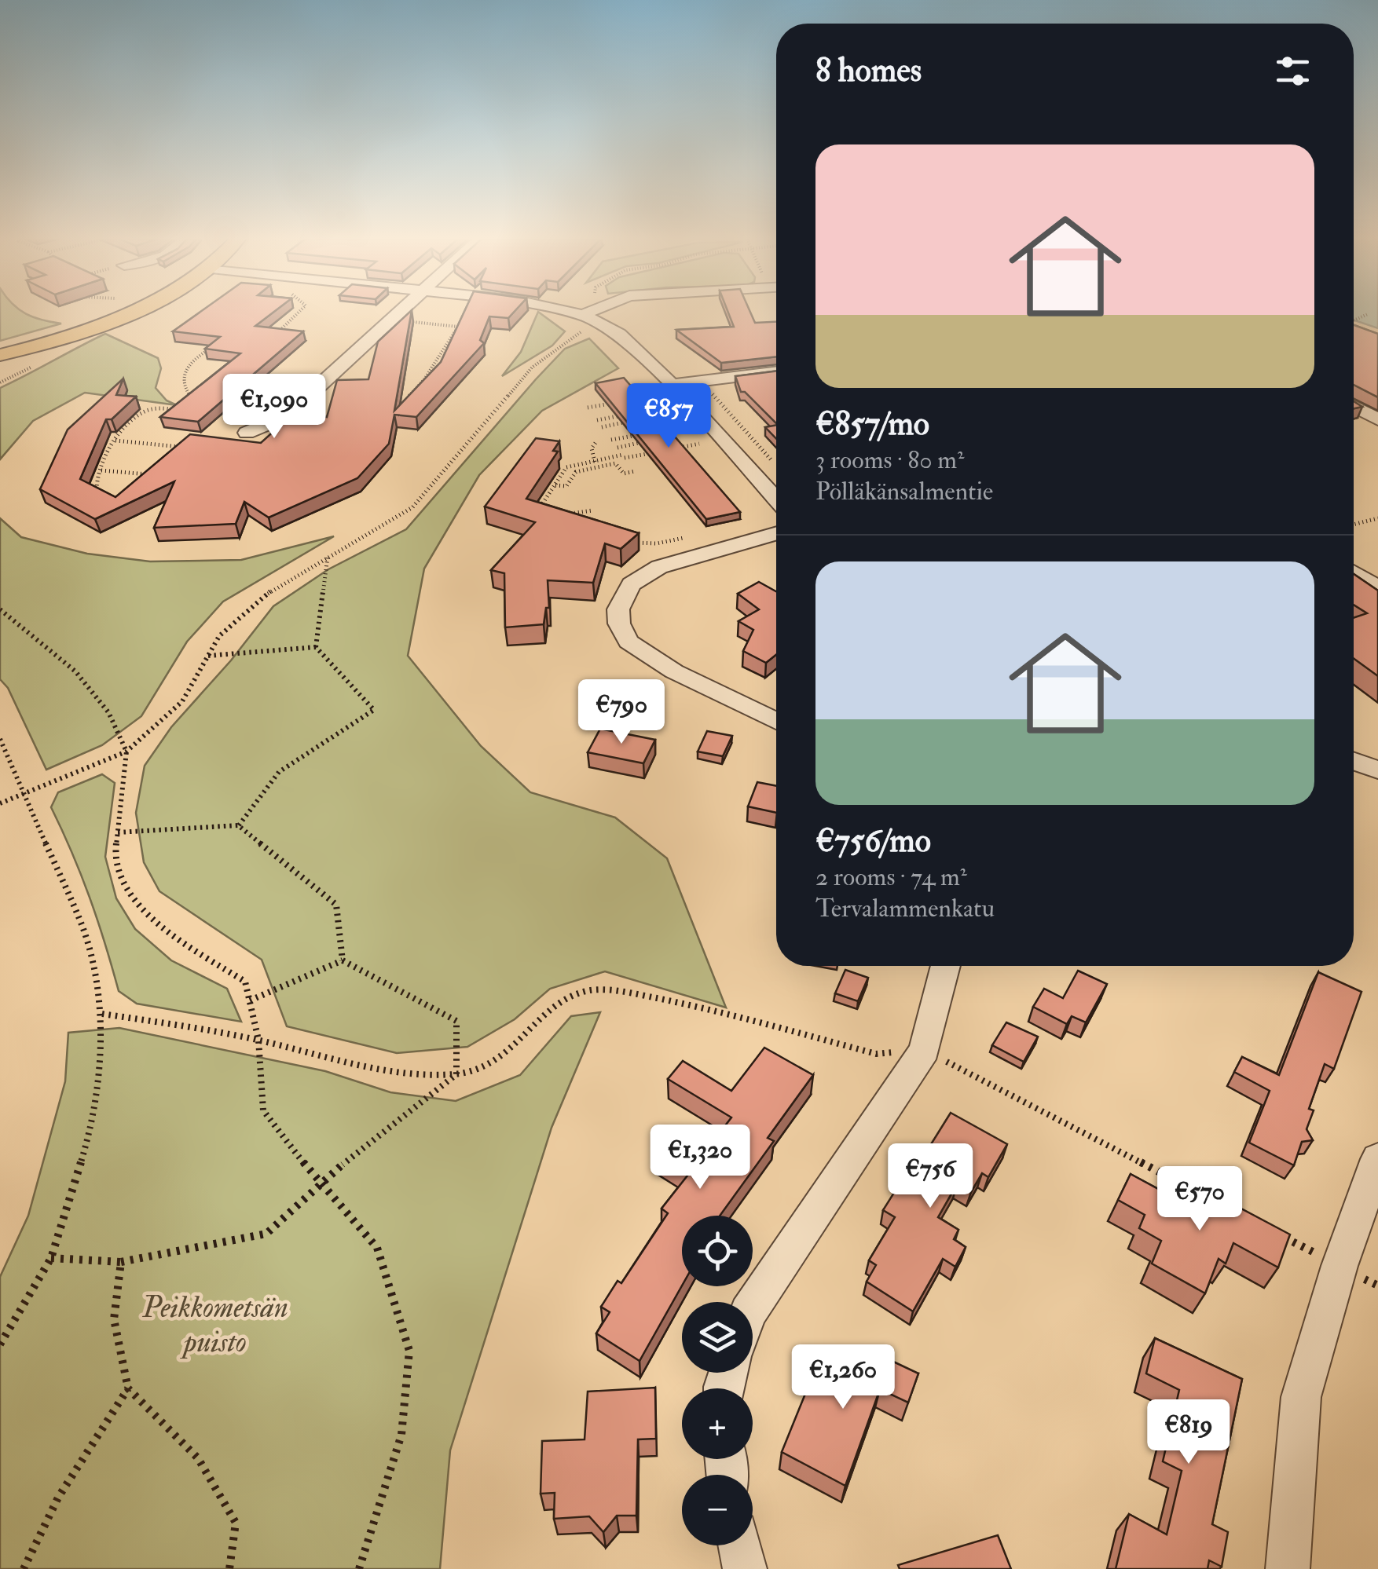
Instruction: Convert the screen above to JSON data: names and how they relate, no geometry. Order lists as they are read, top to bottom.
{
  "parks": ["Peikkometsän puisto"],
  "page": {
    "heading": "8 homes",
    "list": [
      {
        "name": "€857/mo",
        "note": "3 rooms · 80 m² · Pölläkänsalmentie"
      },
      {
        "name": "€756/mo",
        "note": "2 rooms · 74 m² · Tervalammenkatu"
      }
    ],
    "price": [
      "€1,090",
      "€857",
      "€790",
      "€1,320",
      "€756",
      "€570",
      "€1,260",
      "€819"
    ],
    "map_buttons": ["+", "−"]
  }
}
